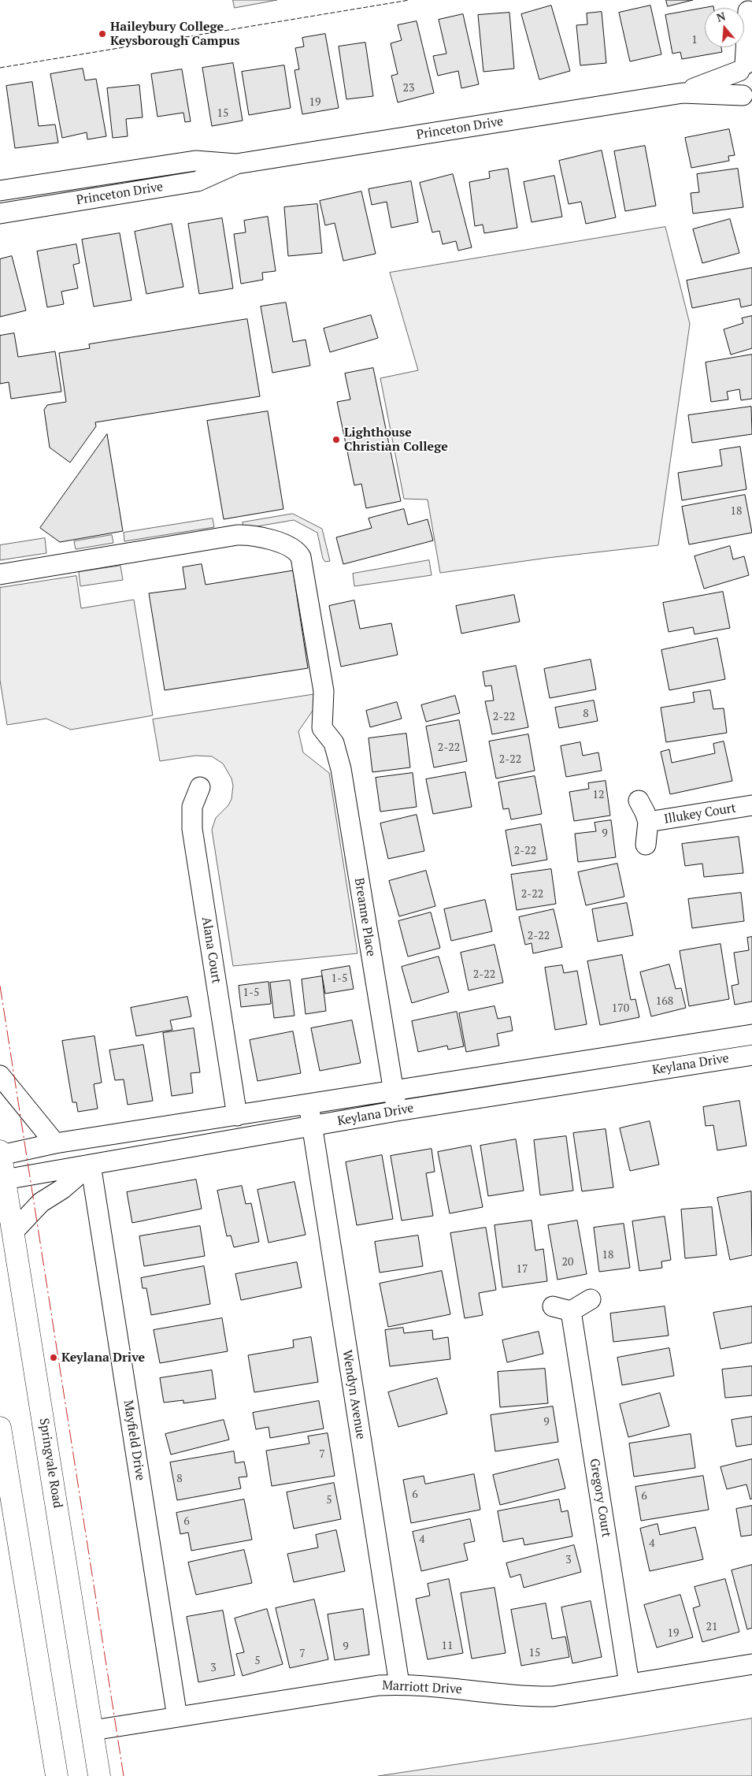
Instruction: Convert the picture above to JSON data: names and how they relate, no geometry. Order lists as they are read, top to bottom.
{
  "streets": {
    "highway": ["Springvale Road"],
    "street": [
      "Princeton Drive",
      "Illukey Court",
      "Breanne Place",
      "Alana Court",
      "Keylana Drive",
      "Wendyn Avenue",
      "Mayfield Drive",
      "Gregory Court",
      "Marriott Drive"
    ]
  },
  "crossings": [
    ["Breanne Place", "Keylana Drive"],
    ["Alana Court", "Keylana Drive"],
    ["Keylana Drive", "Wendyn Avenue"],
    ["Keylana Drive", "Mayfield Drive"],
    ["Keylana Drive", "Springvale Road"],
    ["Wendyn Avenue", "Marriott Drive"],
    ["Mayfield Drive", "Marriott Drive"],
    ["Springvale Road", "Marriott Drive"],
    ["Gregory Court", "Marriott Drive"]
  ],
  "places": ["Haileybury College Keysborough Campus", "Lighthouse Christian College", "Keylana Drive"],
  "house_numbers": [
    "1",
    "23",
    "19",
    "15",
    "18",
    "8",
    "2-22",
    "2-22",
    "2-22",
    "12",
    "9",
    "2-22",
    "2-22",
    "2-22",
    "2-22",
    "1-5",
    "1-5",
    "168",
    "170",
    "18",
    "20",
    "17",
    "9",
    "7",
    "8",
    "6",
    "6",
    "5",
    "6",
    "4",
    "4",
    "3",
    "21",
    "19",
    "11",
    "9",
    "15",
    "7",
    "5",
    "3"
  ],
  "north": "top"
}
